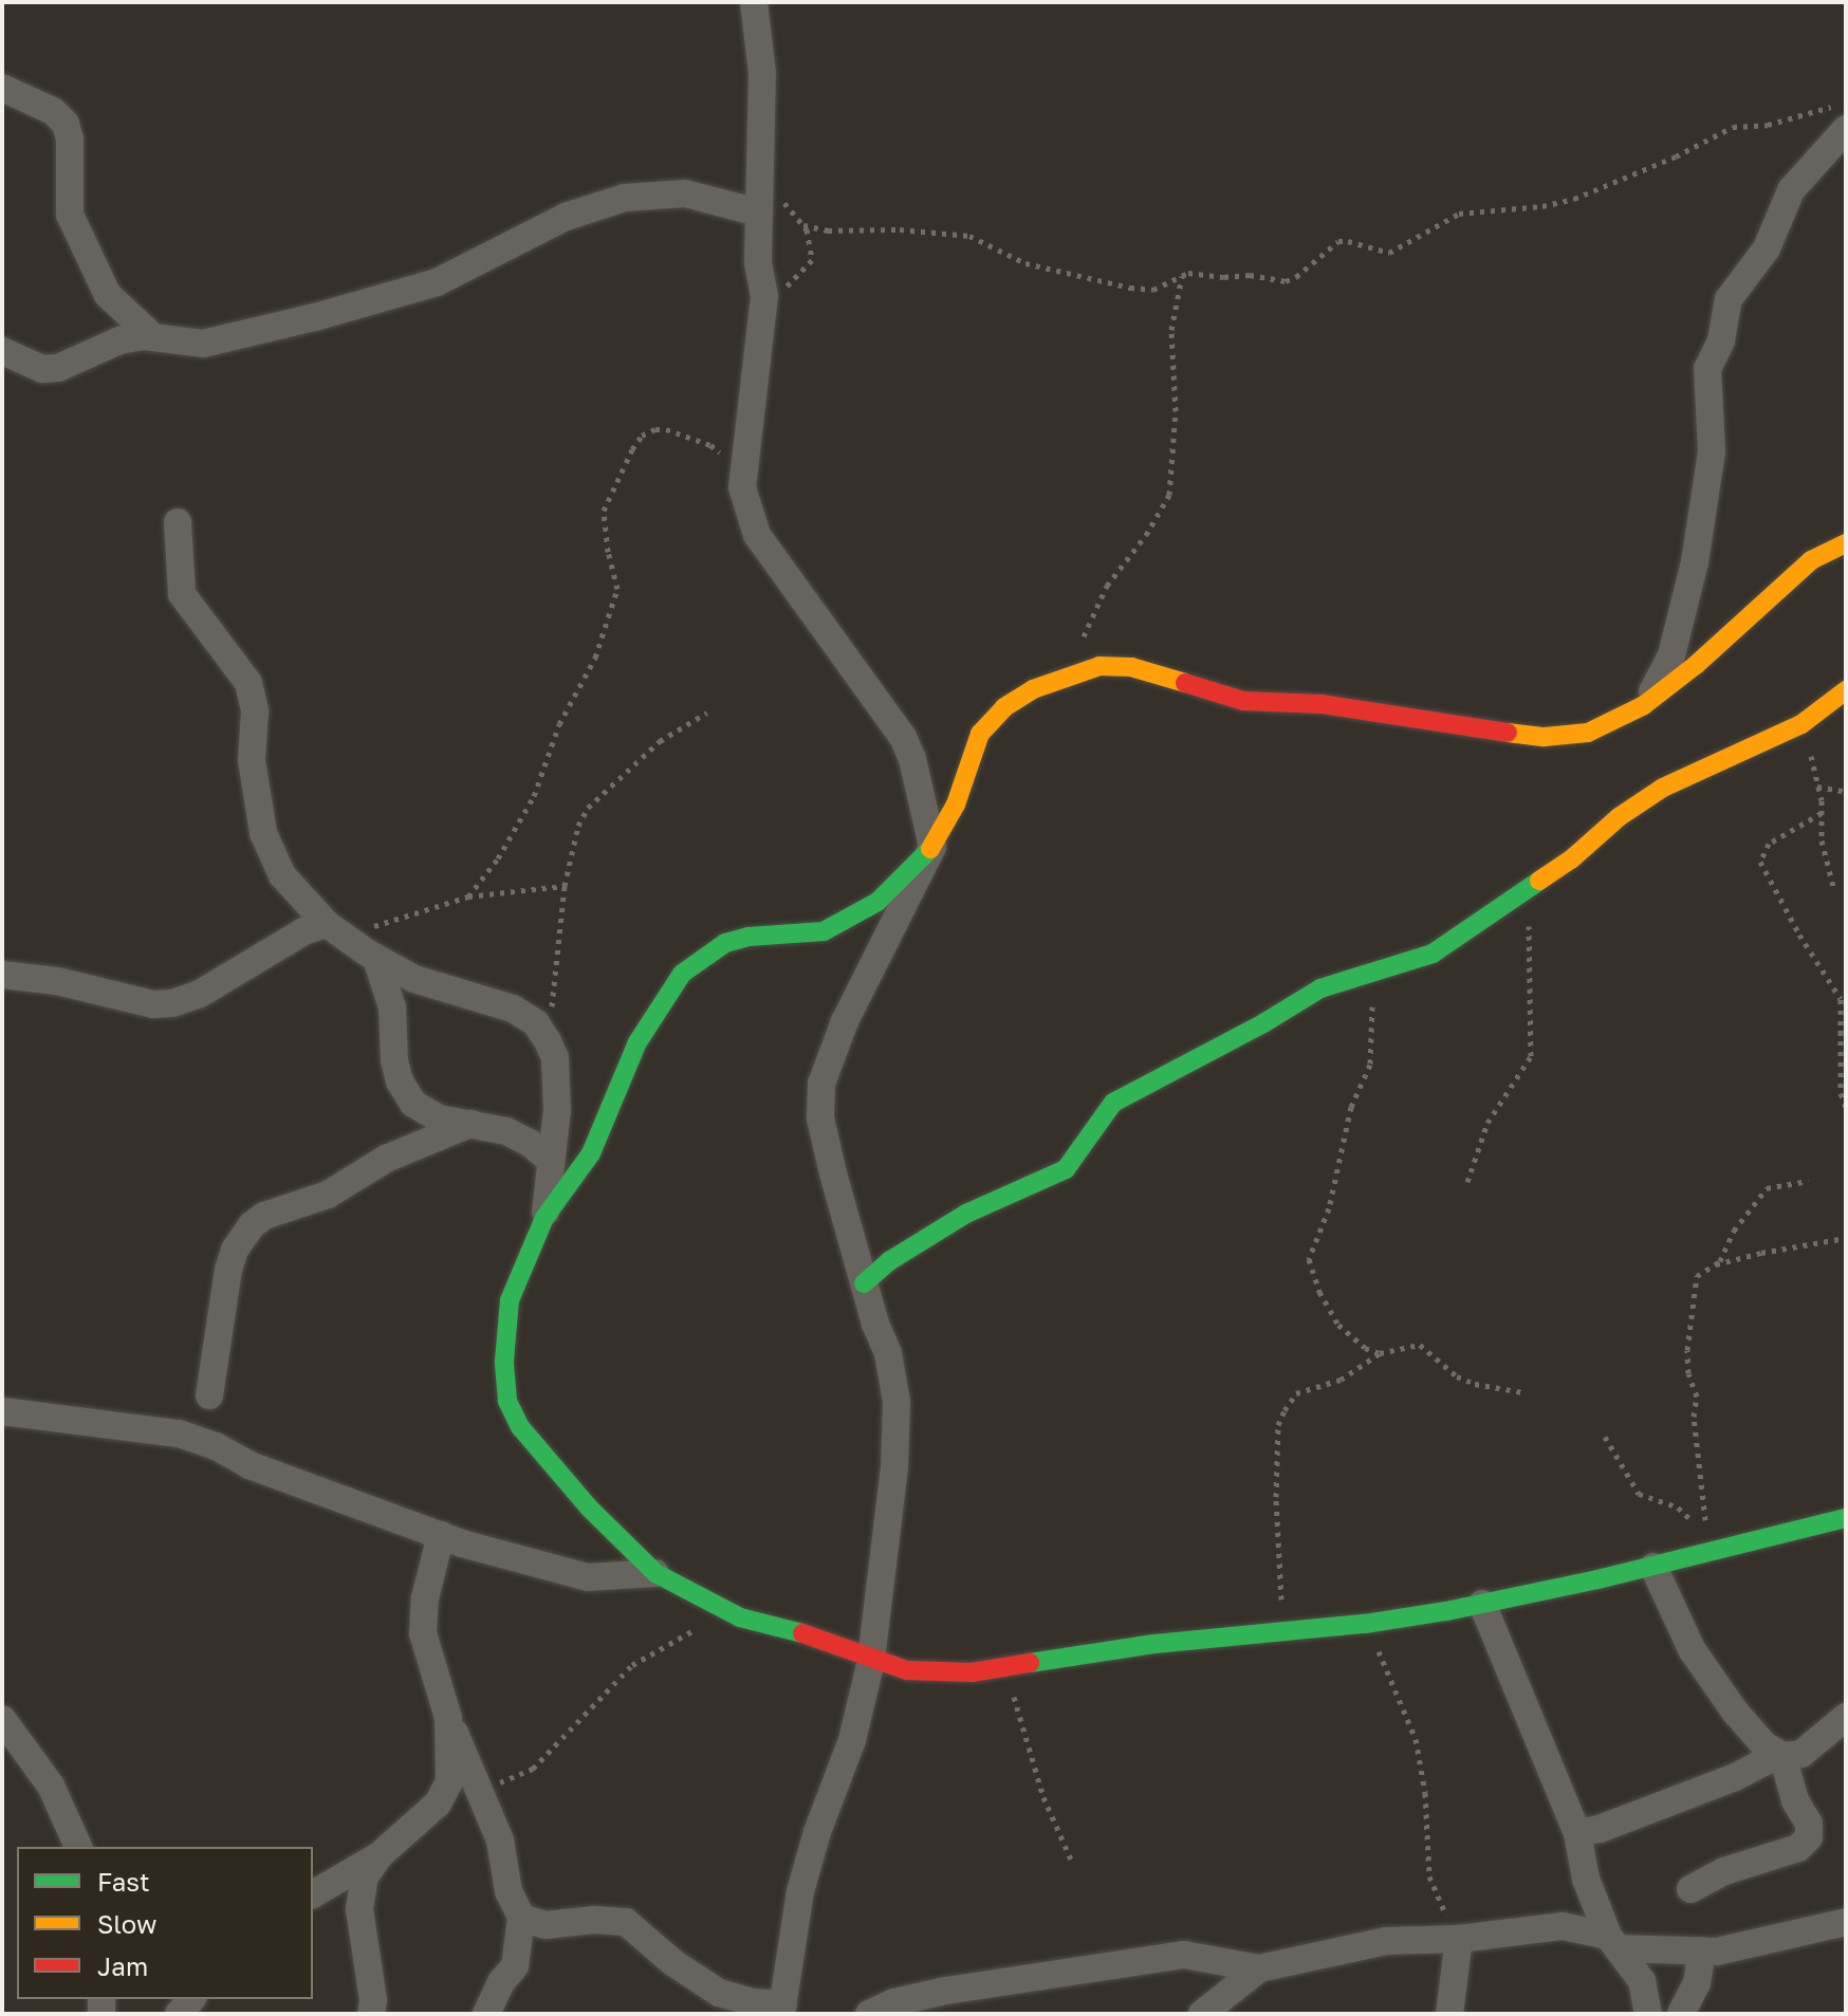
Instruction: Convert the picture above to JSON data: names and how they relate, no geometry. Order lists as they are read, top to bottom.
{
  "legend": ["Fast", "Slow", "Jam"]
}
